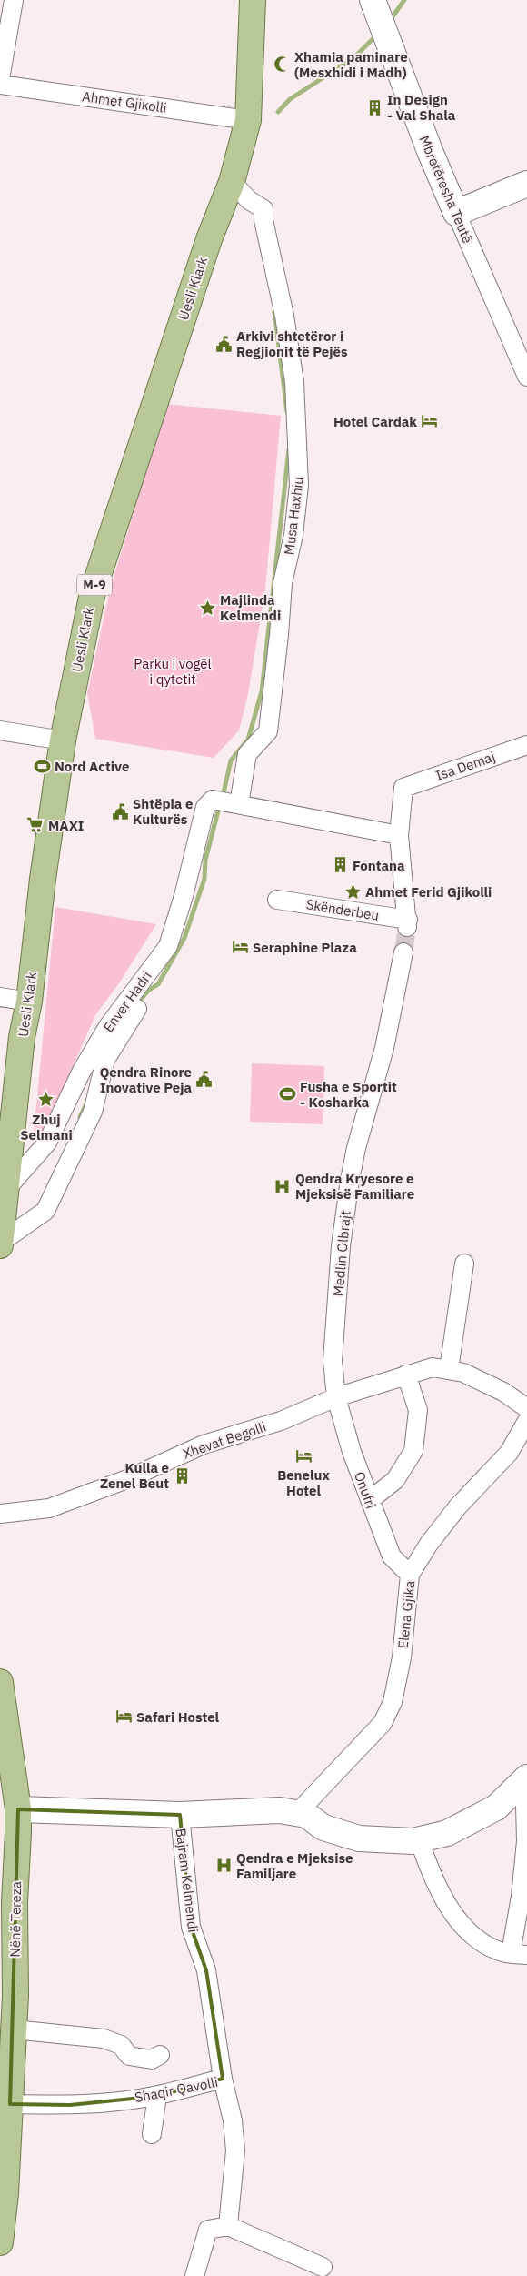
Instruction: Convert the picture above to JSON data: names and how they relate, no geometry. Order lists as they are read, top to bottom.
{
  "streets": {
    "main road": ["Uesli Klark", "M-9", "Nënë Tereza"],
    "street": [
      "Ahmet Gjikolli",
      "Mbretëresha Teutë",
      "Musa Haxhiu",
      "Isa Demaj",
      "Skënderbeu",
      "Enver Hadri",
      "Medlin Olbrajt",
      "Xhevat Begolli",
      "Onufri",
      "Elena Gjika",
      "Bajram Kelmendi",
      "Shaqir Qavolli"
    ]
  },
  "crossings": [
    ["Ahmet Gjikolli", "Uesli Klark"],
    ["Uesli Klark", "Musa Haxhiu"],
    ["Uesli Klark", "Enver Hadri"],
    ["Musa Haxhiu", "Enver Hadri"],
    ["Isa Demaj", "Skënderbeu"],
    ["Medlin Olbrajt", "Xhevat Begolli"],
    ["Medlin Olbrajt", "Onufri"],
    ["Xhevat Begolli", "Onufri"],
    ["Onufri", "Elena Gjika"],
    ["Elena Gjika", "Bajram Kelmendi"],
    ["Bajram Kelmendi", "Nënë Tereza"],
    ["Bajram Kelmendi", "Shaqir Qavolli"],
    ["Nënë Tereza", "Shaqir Qavolli"]
  ],
  "parks": ["Parku i vogël i qytetit"],
  "places": {
    "mosque": ["Xhamia paminare (Mesxhidi i Madh)"],
    "building": ["In Design - Val Shala", "Fontana", "Kulla e Zenel Beut"],
    "public building": ["Arkivi shtetëror i Regjionit të Pejës", "Shtëpia e Kulturës", "Qendra Rinore Inovative Peja"],
    "hotel": [
      "Hotel Cardak",
      "Seraphine Plaza",
      "Benelux Hotel",
      "Safari Hostel"
    ],
    "place": ["Majlinda Kelmendi", "Ahmet Ferid Gjikolli", "Zhuj Selmani"],
    "sports": ["Nord Active", "Fusha e Sportit - Kosharka"],
    "supermarket": ["MAXI"],
    "hospital": ["Qendra Kryesore e Mjeksisë Familiare", "Qendra e Mjeksise Familjare"]
  }
}
